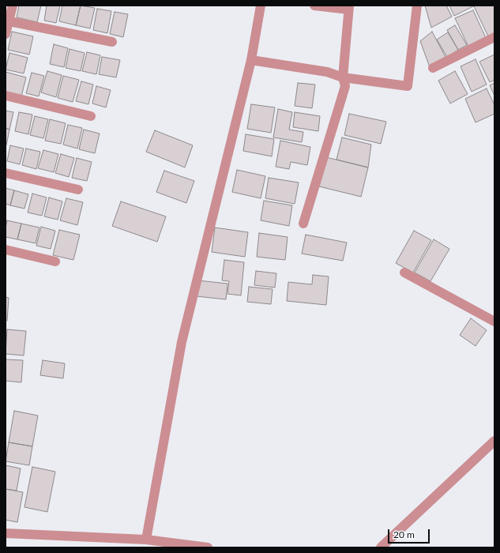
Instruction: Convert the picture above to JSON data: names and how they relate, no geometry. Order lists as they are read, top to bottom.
{
  "scale_bar": "20 m"
}
